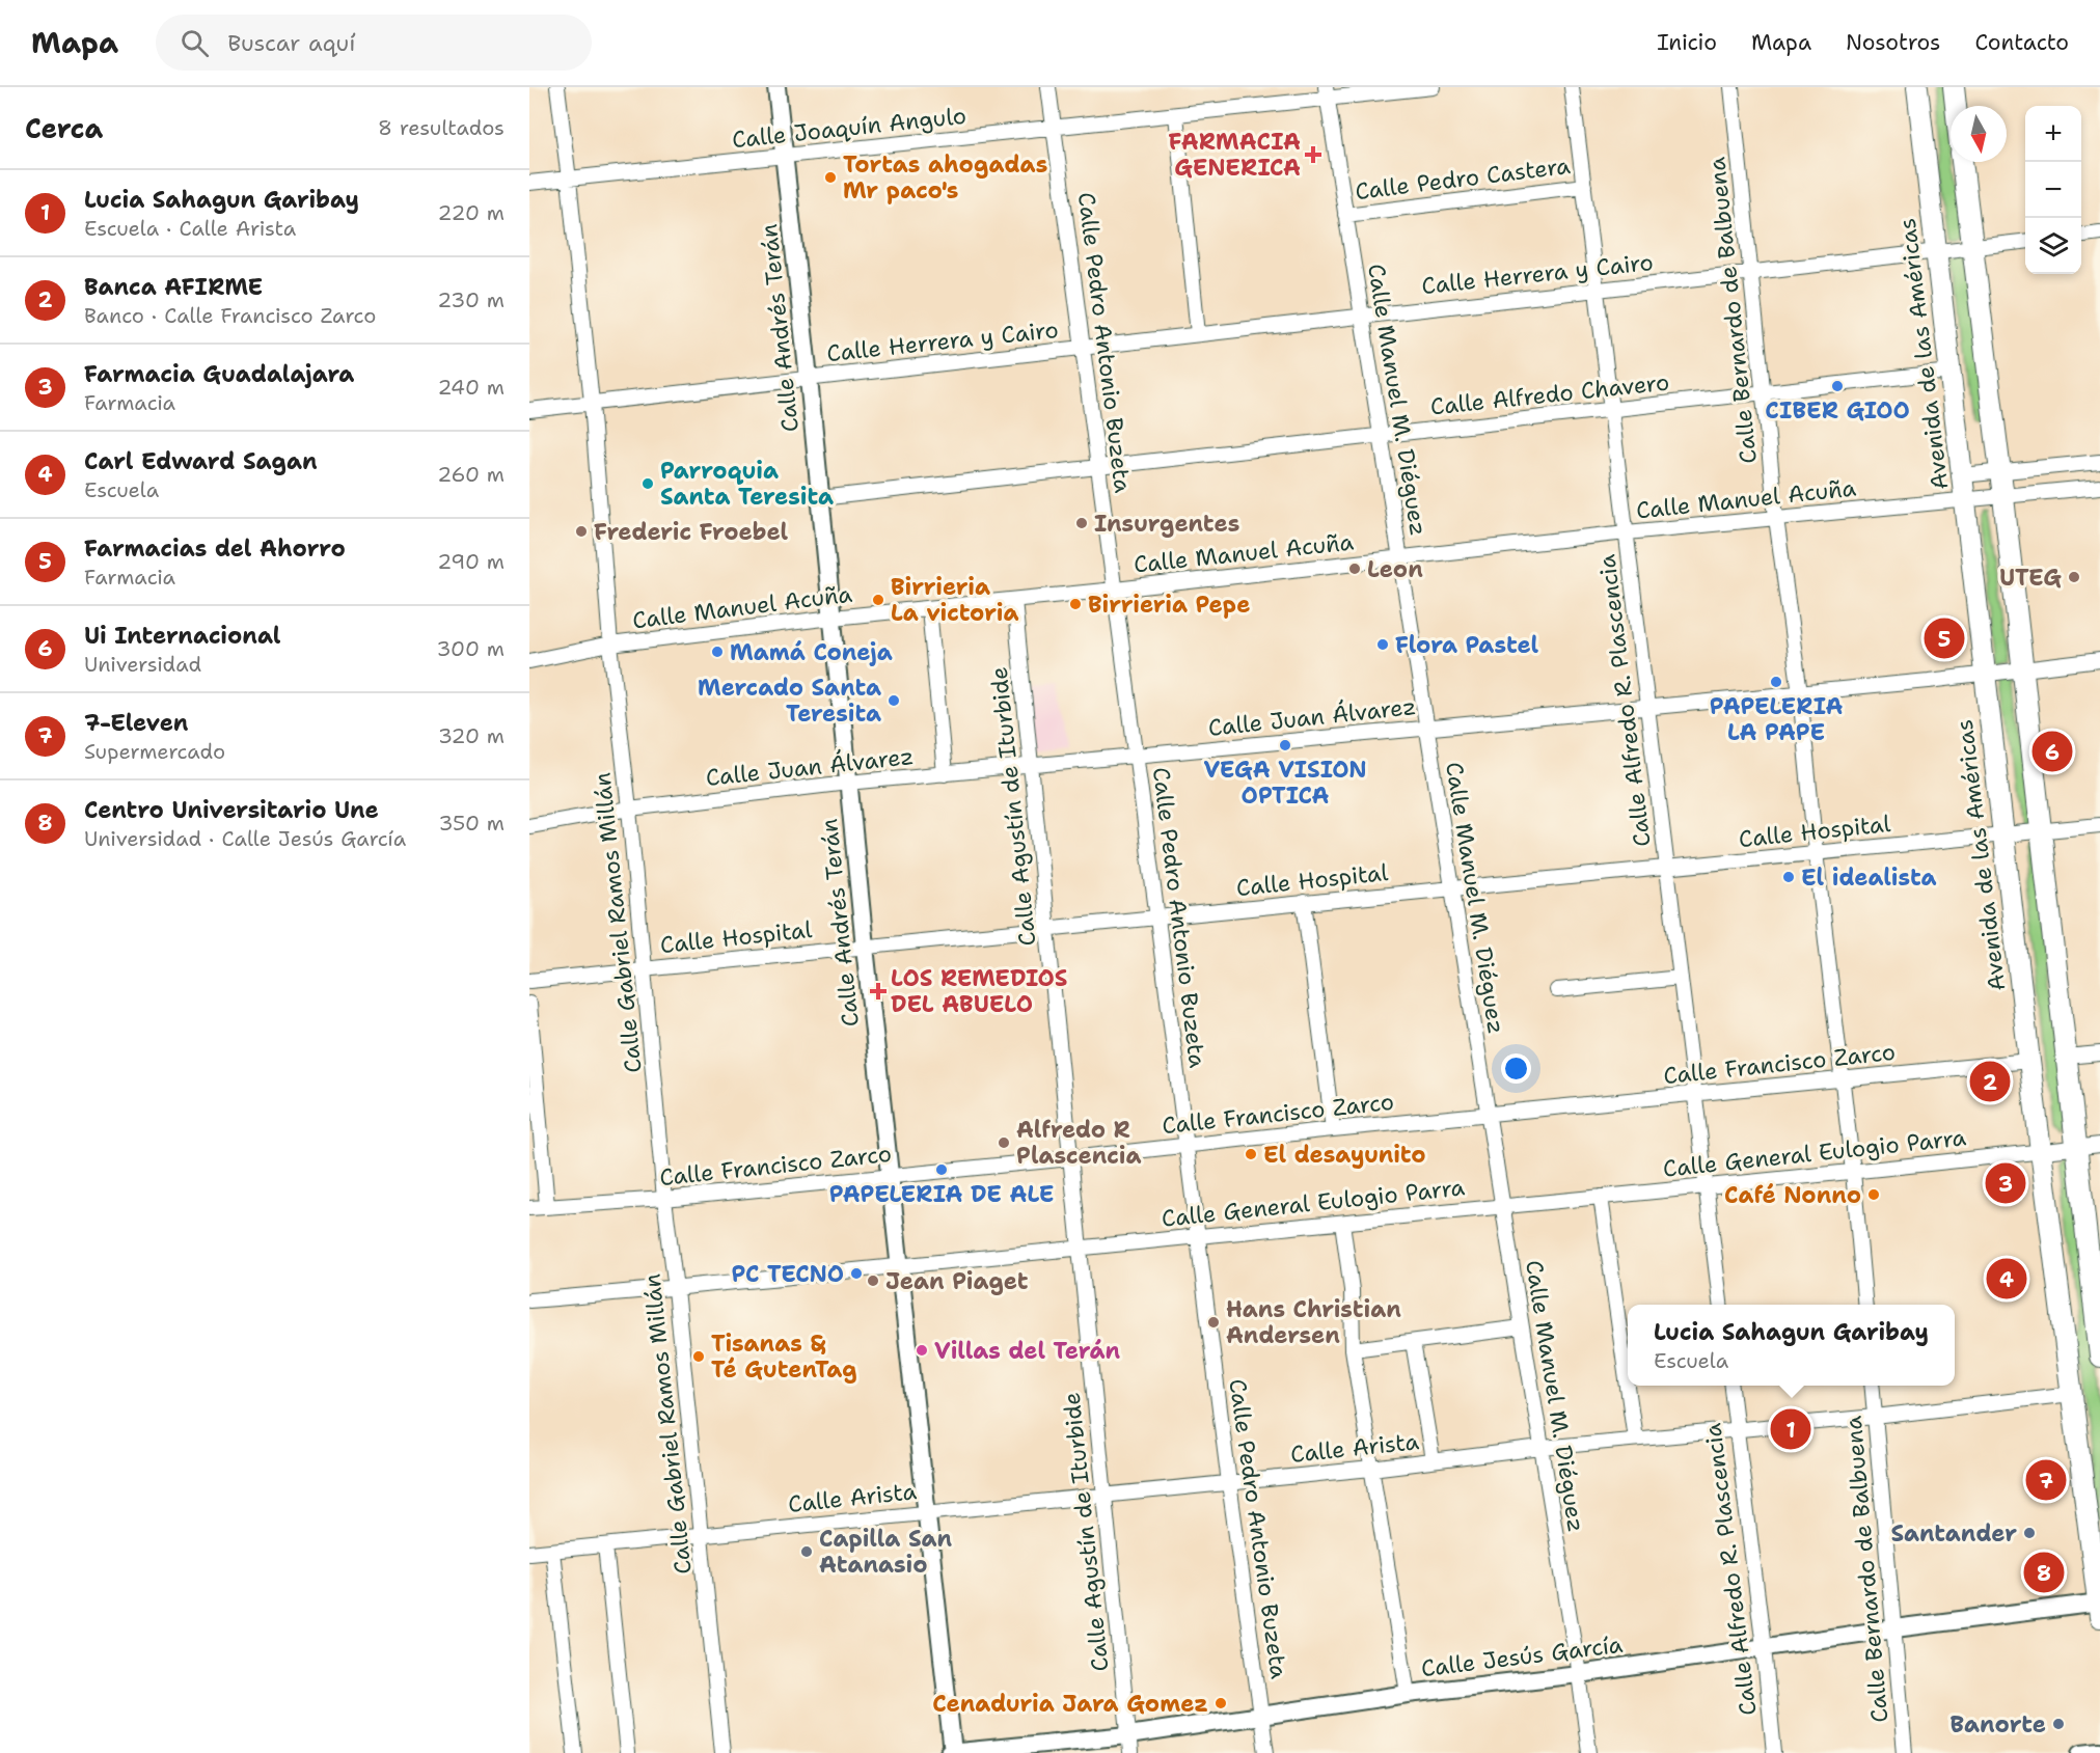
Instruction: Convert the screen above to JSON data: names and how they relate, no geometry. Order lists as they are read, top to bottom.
{
  "streets": {
    "main road": ["Avenida de las Américas"],
    "street": [
      "Calle Joaquín Angulo",
      "Calle Pedro Castera",
      "Calle Herrera y Cairo",
      "Calle Bernardo de Balbuena",
      "Calle Andrés Terán",
      "Calle Pedro Antonio Buzeta",
      "Calle Alfredo Chavero",
      "Calle Manuel M. Diéguez",
      "Calle Manuel Acuña",
      "Calle Alfredo R. Plascencia",
      "Calle Juan Álvarez",
      "Calle Agustín de Iturbide",
      "Calle Hospital",
      "Calle Gabriel Ramos Millán",
      "Calle Francisco Zarco",
      "Calle General Eulogio Parra",
      "Calle Arista",
      "Calle Jesús García"
    ]
  },
  "crossings": [
    ["Calle Joaquín Angulo", "Calle Andrés Terán"],
    ["Calle Joaquín Angulo", "Calle Pedro Antonio Buzeta"],
    ["Calle Joaquín Angulo", "Calle Manuel M. Diéguez"],
    ["Calle Joaquín Angulo", "Calle Gabriel Ramos Millán"],
    ["Calle Pedro Castera", "Calle Manuel M. Diéguez"],
    ["Calle Pedro Castera", "Calle Alfredo R. Plascencia"],
    ["Calle Herrera y Cairo", "Calle Bernardo de Balbuena"],
    ["Calle Herrera y Cairo", "Calle Andrés Terán"],
    ["Calle Herrera y Cairo", "Calle Pedro Antonio Buzeta"],
    ["Calle Herrera y Cairo", "Avenida de las Américas"],
    ["Calle Herrera y Cairo", "Calle Manuel M. Diéguez"],
    ["Calle Herrera y Cairo", "Calle Alfredo R. Plascencia"],
    ["Calle Herrera y Cairo", "Calle Gabriel Ramos Millán"],
    ["Calle Bernardo de Balbuena", "Calle Alfredo Chavero"],
    ["Calle Bernardo de Balbuena", "Calle Manuel Acuña"],
    ["Calle Bernardo de Balbuena", "Calle Juan Álvarez"],
    ["Calle Bernardo de Balbuena", "Calle Hospital"],
    ["Calle Bernardo de Balbuena", "Calle Francisco Zarco"],
    ["Calle Bernardo de Balbuena", "Calle General Eulogio Parra"],
    ["Calle Bernardo de Balbuena", "Calle Arista"],
    ["Calle Bernardo de Balbuena", "Calle Jesús García"],
    ["Calle Andrés Terán", "Calle Alfredo Chavero"],
    ["Calle Andrés Terán", "Calle Manuel Acuña"],
    ["Calle Andrés Terán", "Calle Juan Álvarez"],
    ["Calle Andrés Terán", "Calle Hospital"],
    ["Calle Andrés Terán", "Calle Francisco Zarco"],
    ["Calle Andrés Terán", "Calle General Eulogio Parra"],
    ["Calle Andrés Terán", "Calle Arista"],
    ["Calle Andrés Terán", "Calle Jesús García"],
    ["Calle Pedro Antonio Buzeta", "Calle Alfredo Chavero"],
    ["Calle Pedro Antonio Buzeta", "Calle Manuel Acuña"],
    ["Calle Pedro Antonio Buzeta", "Calle Juan Álvarez"],
    ["Calle Pedro Antonio Buzeta", "Calle Hospital"],
    ["Calle Pedro Antonio Buzeta", "Calle Francisco Zarco"],
    ["Calle Pedro Antonio Buzeta", "Calle General Eulogio Parra"],
    ["Calle Pedro Antonio Buzeta", "Calle Arista"],
    ["Calle Pedro Antonio Buzeta", "Calle Jesús García"],
    ["Avenida de las Américas", "Calle Alfredo Chavero"],
    ["Avenida de las Américas", "Calle Manuel Acuña"],
    ["Avenida de las Américas", "Calle Juan Álvarez"],
    ["Avenida de las Américas", "Calle Hospital"],
    ["Avenida de las Américas", "Calle Francisco Zarco"],
    ["Avenida de las Américas", "Calle General Eulogio Parra"],
    ["Avenida de las Américas", "Calle Arista"],
    ["Avenida de las Américas", "Calle Jesús García"],
    ["Calle Alfredo Chavero", "Calle Manuel M. Diéguez"],
    ["Calle Alfredo Chavero", "Calle Alfredo R. Plascencia"],
    ["Calle Manuel M. Diéguez", "Calle Manuel Acuña"],
    ["Calle Manuel M. Diéguez", "Calle Juan Álvarez"],
    ["Calle Manuel M. Diéguez", "Calle Hospital"],
    ["Calle Manuel M. Diéguez", "Calle Francisco Zarco"],
    ["Calle Manuel M. Diéguez", "Calle General Eulogio Parra"],
    ["Calle Manuel M. Diéguez", "Calle Arista"],
    ["Calle Manuel M. Diéguez", "Calle Jesús García"],
    ["Calle Manuel Acuña", "Calle Alfredo R. Plascencia"],
    ["Calle Manuel Acuña", "Calle Agustín de Iturbide"],
    ["Calle Manuel Acuña", "Calle Gabriel Ramos Millán"],
    ["Calle Alfredo R. Plascencia", "Calle Juan Álvarez"],
    ["Calle Alfredo R. Plascencia", "Calle Hospital"],
    ["Calle Alfredo R. Plascencia", "Calle Francisco Zarco"],
    ["Calle Alfredo R. Plascencia", "Calle General Eulogio Parra"],
    ["Calle Alfredo R. Plascencia", "Calle Arista"],
    ["Calle Alfredo R. Plascencia", "Calle Jesús García"],
    ["Calle Juan Álvarez", "Calle Agustín de Iturbide"],
    ["Calle Juan Álvarez", "Calle Gabriel Ramos Millán"],
    ["Calle Agustín de Iturbide", "Calle Hospital"],
    ["Calle Agustín de Iturbide", "Calle Francisco Zarco"],
    ["Calle Agustín de Iturbide", "Calle General Eulogio Parra"],
    ["Calle Agustín de Iturbide", "Calle Arista"],
    ["Calle Agustín de Iturbide", "Calle Jesús García"],
    ["Calle Hospital", "Calle Gabriel Ramos Millán"],
    ["Calle Gabriel Ramos Millán", "Calle Francisco Zarco"],
    ["Calle Gabriel Ramos Millán", "Calle General Eulogio Parra"],
    ["Calle Gabriel Ramos Millán", "Calle Arista"]
  ],
  "places": {
    "health": ["FARMACIA GENERICA", "LOS REMEDIOS DEL ABUELO"],
    "other": [
      "Tortas ahogadas Mr paco's",
      "CIBER GIOO",
      "Parroquia Santa Teresita",
      "Insurgentes",
      "Frederic Froebel",
      "Leon",
      "UTEG",
      "Birrieria La victoria",
      "Birrieria Pepe",
      "Flora Pastel",
      "Mamá Coneja",
      "PAPELERIA LA PAPE",
      "Mercado Santa Teresita",
      "VEGA VISION OPTICA",
      "El idealista",
      "Alfredo R Plascencia",
      "El desayunito",
      "PAPELERIA DE ALE",
      "Café Nonno",
      "PC TECNO",
      "Jean Piaget",
      "Hans Christian Andersen",
      "Villas del Terán",
      "Tisanas & Té GutenTag",
      "Santander",
      "Capilla San Atanasio",
      "Cenaduria Jara Gomez",
      "Banorte"
    ]
  },
  "north": "bottom",
  "page": {
    "header": "Mapa",
    "search": "Buscar aquí",
    "nav": [
      "Inicio",
      "Mapa",
      "Nosotros",
      "Contacto"
    ],
    "heading": ["Cerca", "8 resultados"],
    "map_buttons": ["+", "−"],
    "list": [
      {
        "mark": "1",
        "name": "Lucia Sahagun Garibay",
        "note": "Escuela · Calle Arista",
        "value": "220 m"
      },
      {
        "mark": "2",
        "name": "Banca AFIRME",
        "note": "Banco · Calle Francisco Zarco",
        "value": "230 m"
      },
      {
        "mark": "3",
        "name": "Farmacia Guadalajara",
        "note": "Farmacia",
        "value": "240 m"
      },
      {
        "mark": "4",
        "name": "Carl Edward Sagan",
        "note": "Escuela",
        "value": "260 m"
      },
      {
        "mark": "5",
        "name": "Farmacias del Ahorro",
        "note": "Farmacia",
        "value": "290 m"
      },
      {
        "mark": "6",
        "name": "Ui Internacional",
        "note": "Universidad",
        "value": "300 m"
      },
      {
        "mark": "7",
        "name": "7-Eleven",
        "note": "Supermercado",
        "value": "320 m"
      },
      {
        "mark": "8",
        "name": "Centro Universitario Une",
        "note": "Universidad · Calle Jesús García",
        "value": "350 m"
      }
    ],
    "pins": [
      "5",
      "6",
      "2",
      "3",
      "4",
      "1",
      "7",
      "8"
    ],
    "popup": ["Lucia Sahagun Garibay", "Escuela"]
  }
}
